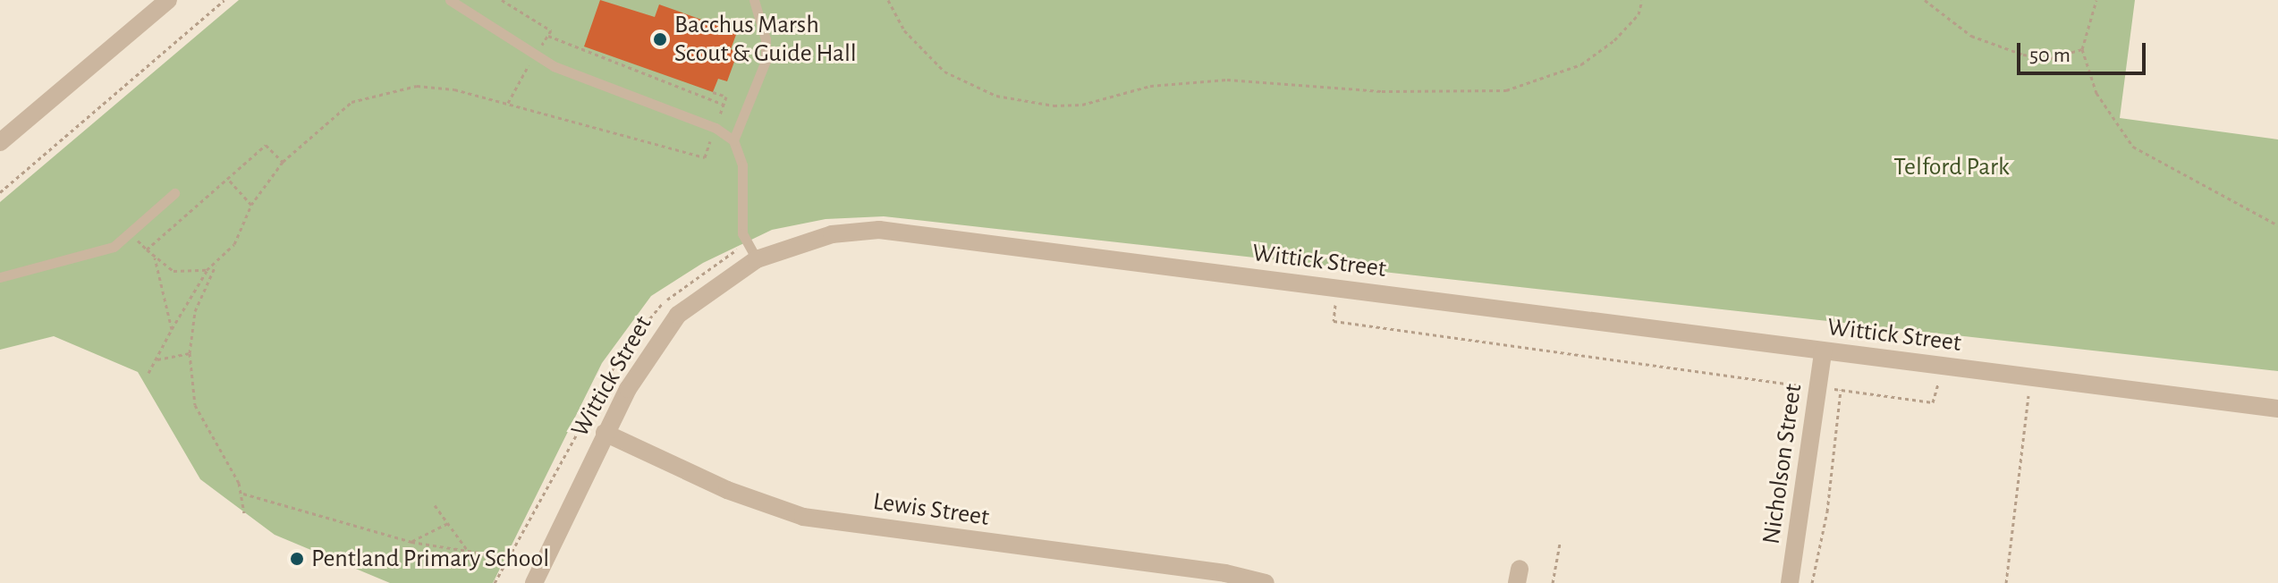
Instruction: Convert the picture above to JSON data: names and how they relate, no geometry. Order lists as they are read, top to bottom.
{
  "streets": {
    "street": ["Wittick Street", "Nicholson Street", "Lewis Street"]
  },
  "crossings": [
    ["Wittick Street", "Nicholson Street"],
    ["Wittick Street", "Lewis Street"]
  ],
  "parks": ["Telford Park"],
  "places": ["Bacchus Marsh Scout & Guide Hall", "Pentland Primary School"],
  "scale_bar": "50 m"
}
